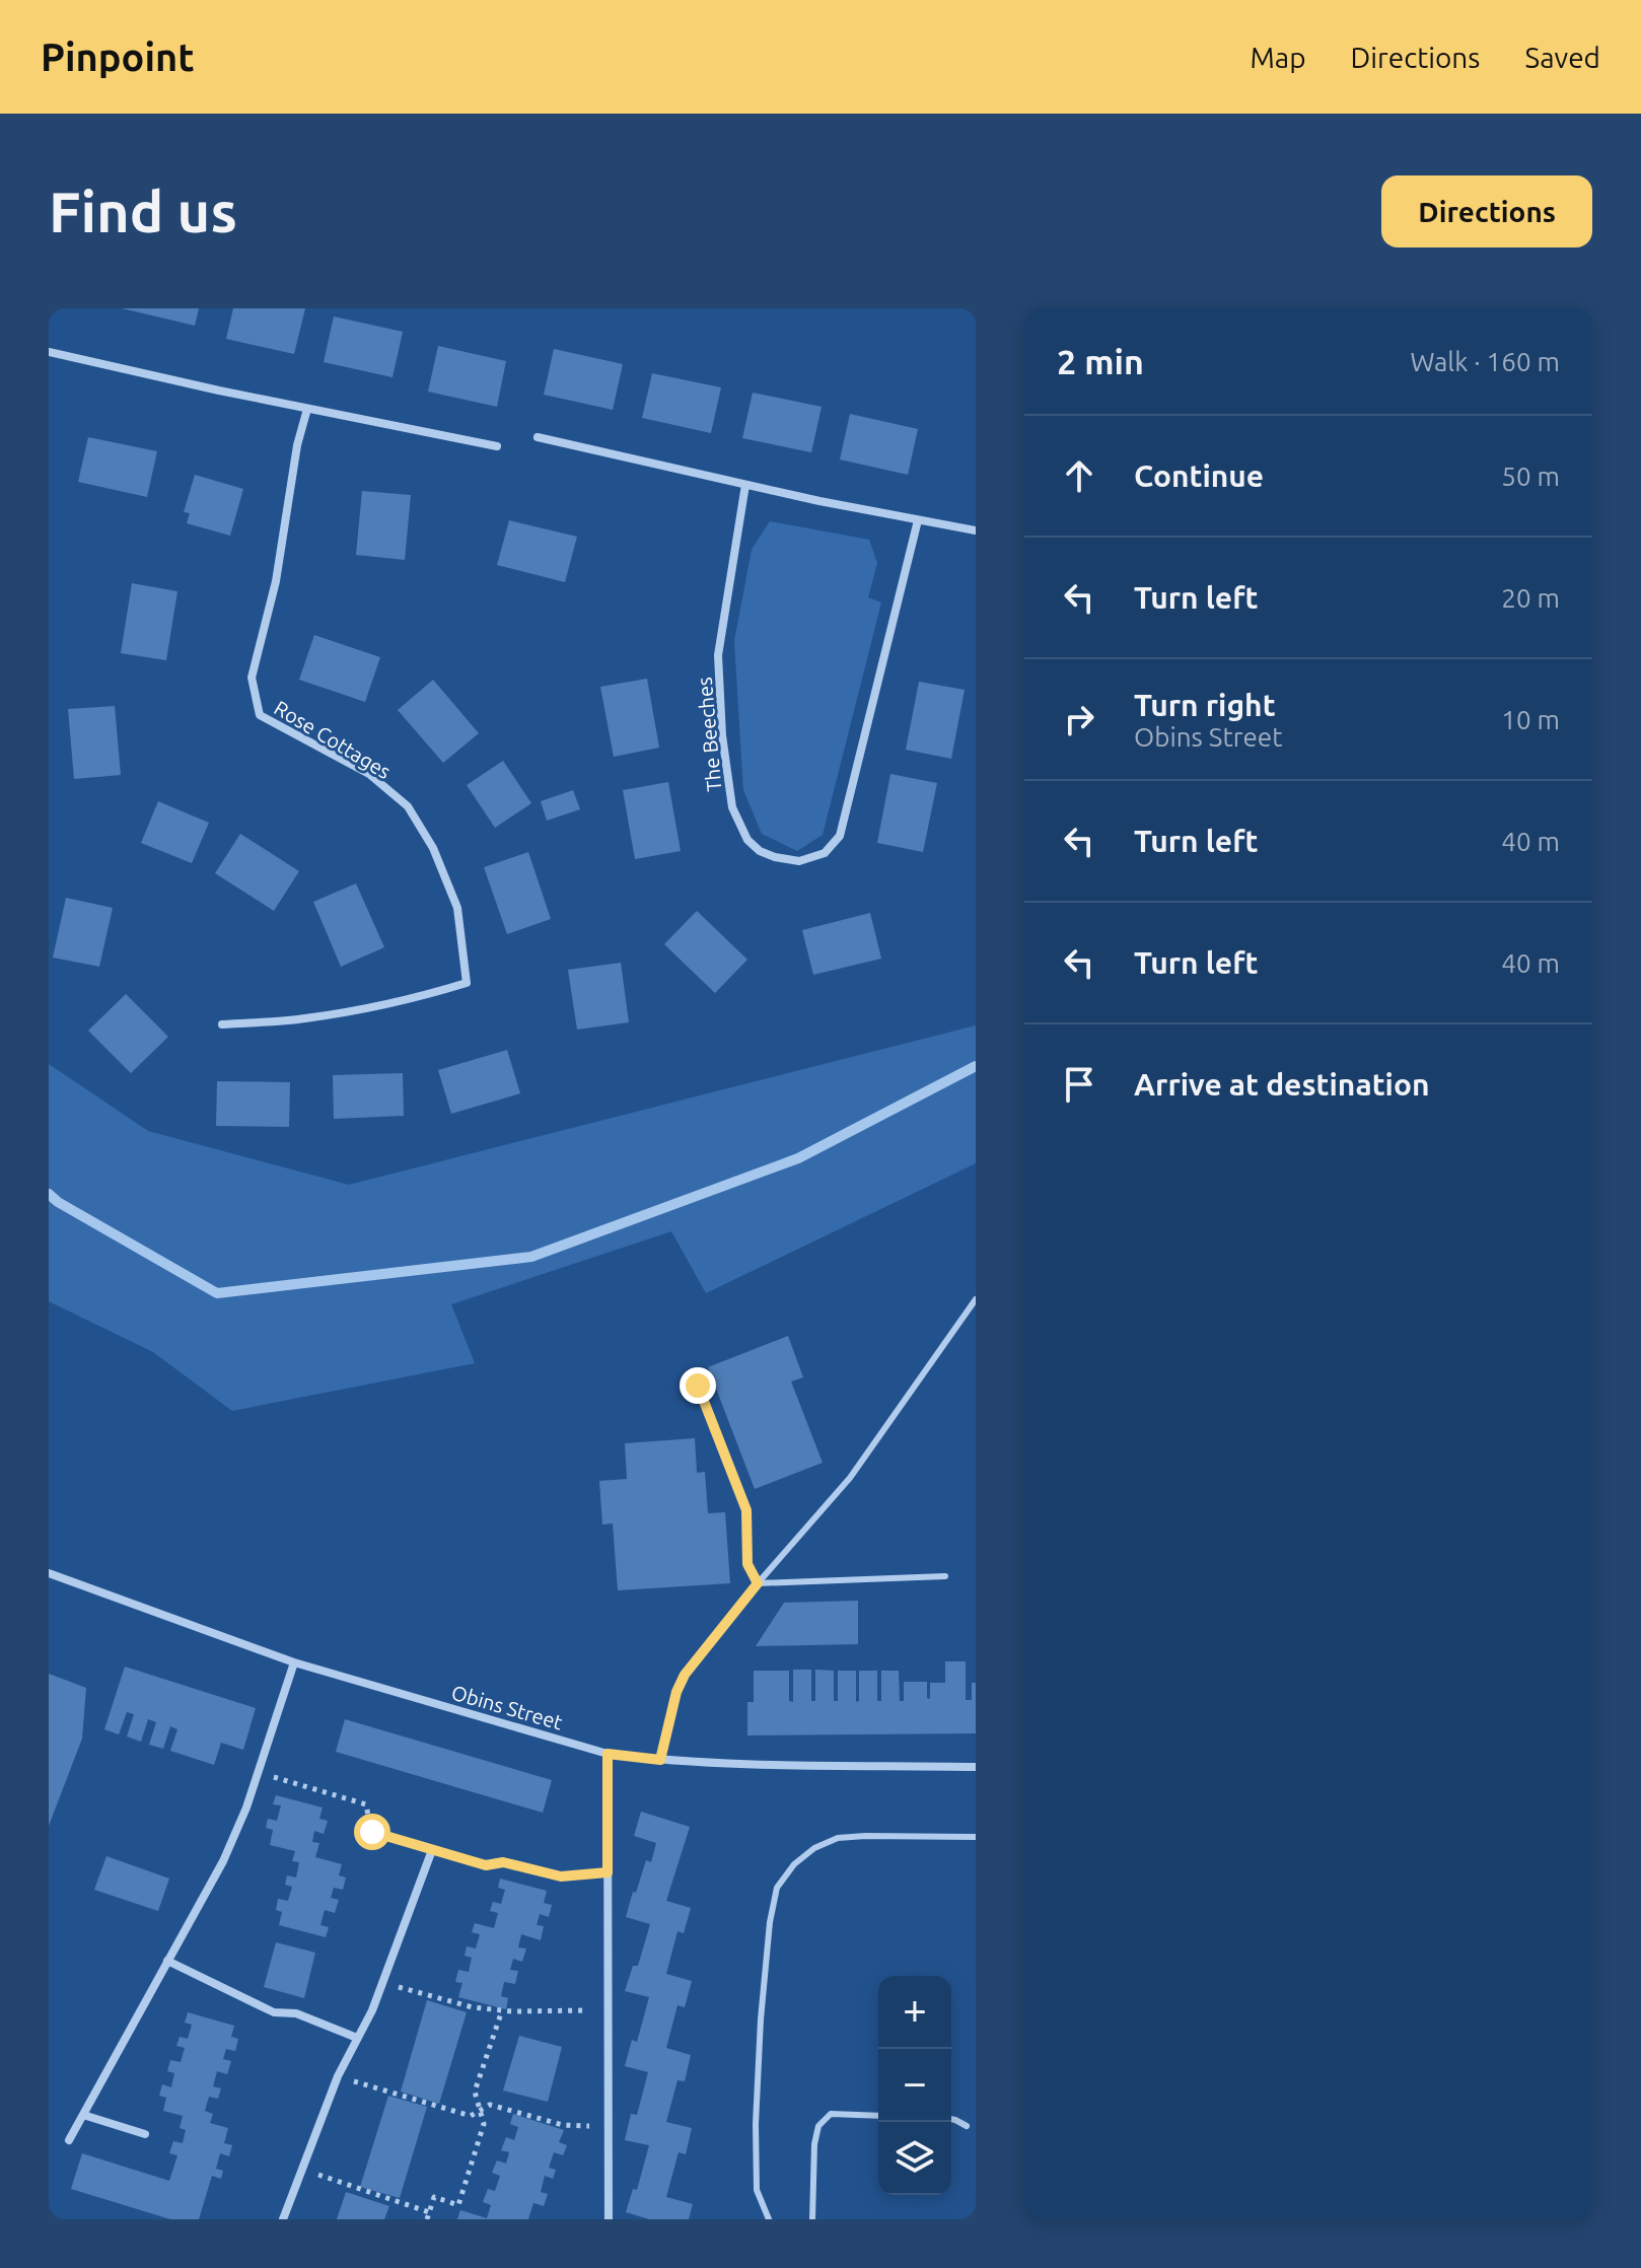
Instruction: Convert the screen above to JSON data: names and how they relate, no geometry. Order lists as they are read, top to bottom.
{
  "streets": {
    "street": ["The Beeches", "Rose Cottages", "Obins Street"]
  },
  "page": {
    "header": "Pinpoint",
    "nav": ["Map", "Directions", "Saved"],
    "buttons": "Directions",
    "title": "Find us",
    "heading": ["2 min", "Walk · 160 m"],
    "list": [
      ["Continue", "50 m"],
      ["Turn left", "20 m"],
      ["Turn right", "Obins Street", "10 m"],
      ["Turn left", "40 m"],
      ["Turn left", "40 m"],
      "Arrive at destination"
    ],
    "map_buttons": ["+", "−"]
  }
}
